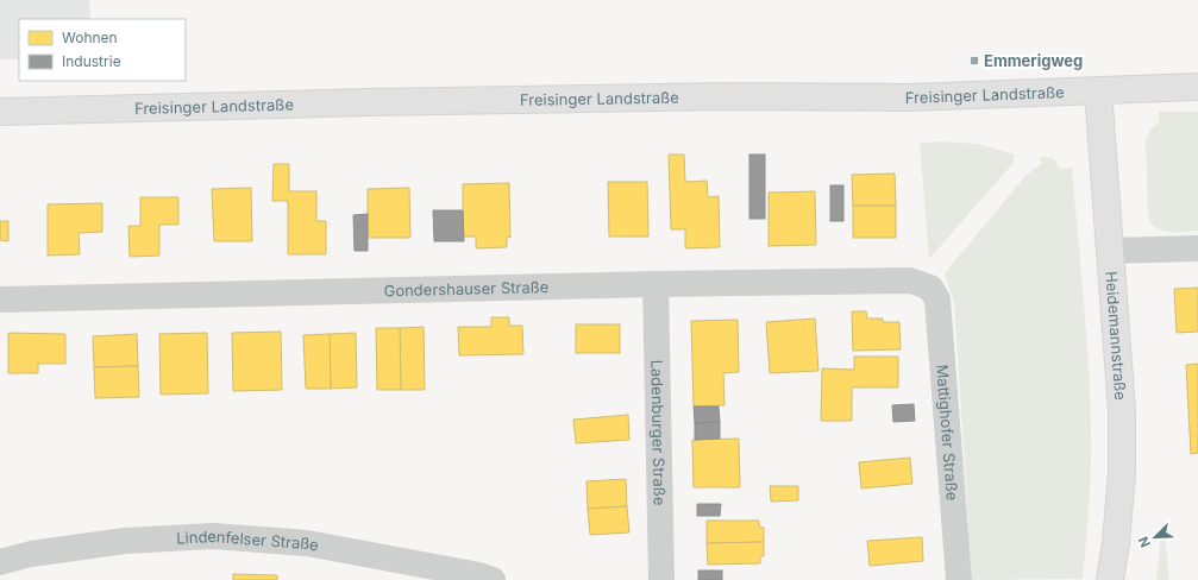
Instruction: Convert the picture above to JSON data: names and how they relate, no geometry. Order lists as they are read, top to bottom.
{
  "streets": {
    "main road": ["Freisinger Landstraße", "Heidemannstraße"],
    "street": [
      "Gondershauser Straße",
      "Ladenburger Straße",
      "Mattighofer Straße",
      "Lindenfelser Straße"
    ]
  },
  "crossings": [
    ["Freisinger Landstraße", "Heidemannstraße"],
    ["Gondershauser Straße", "Ladenburger Straße"],
    ["Gondershauser Straße", "Mattighofer Straße"]
  ],
  "places": {
    "transit": ["Emmerigweg"]
  },
  "legend": ["Wohnen", "Industrie"],
  "north": "bottom left"
}
